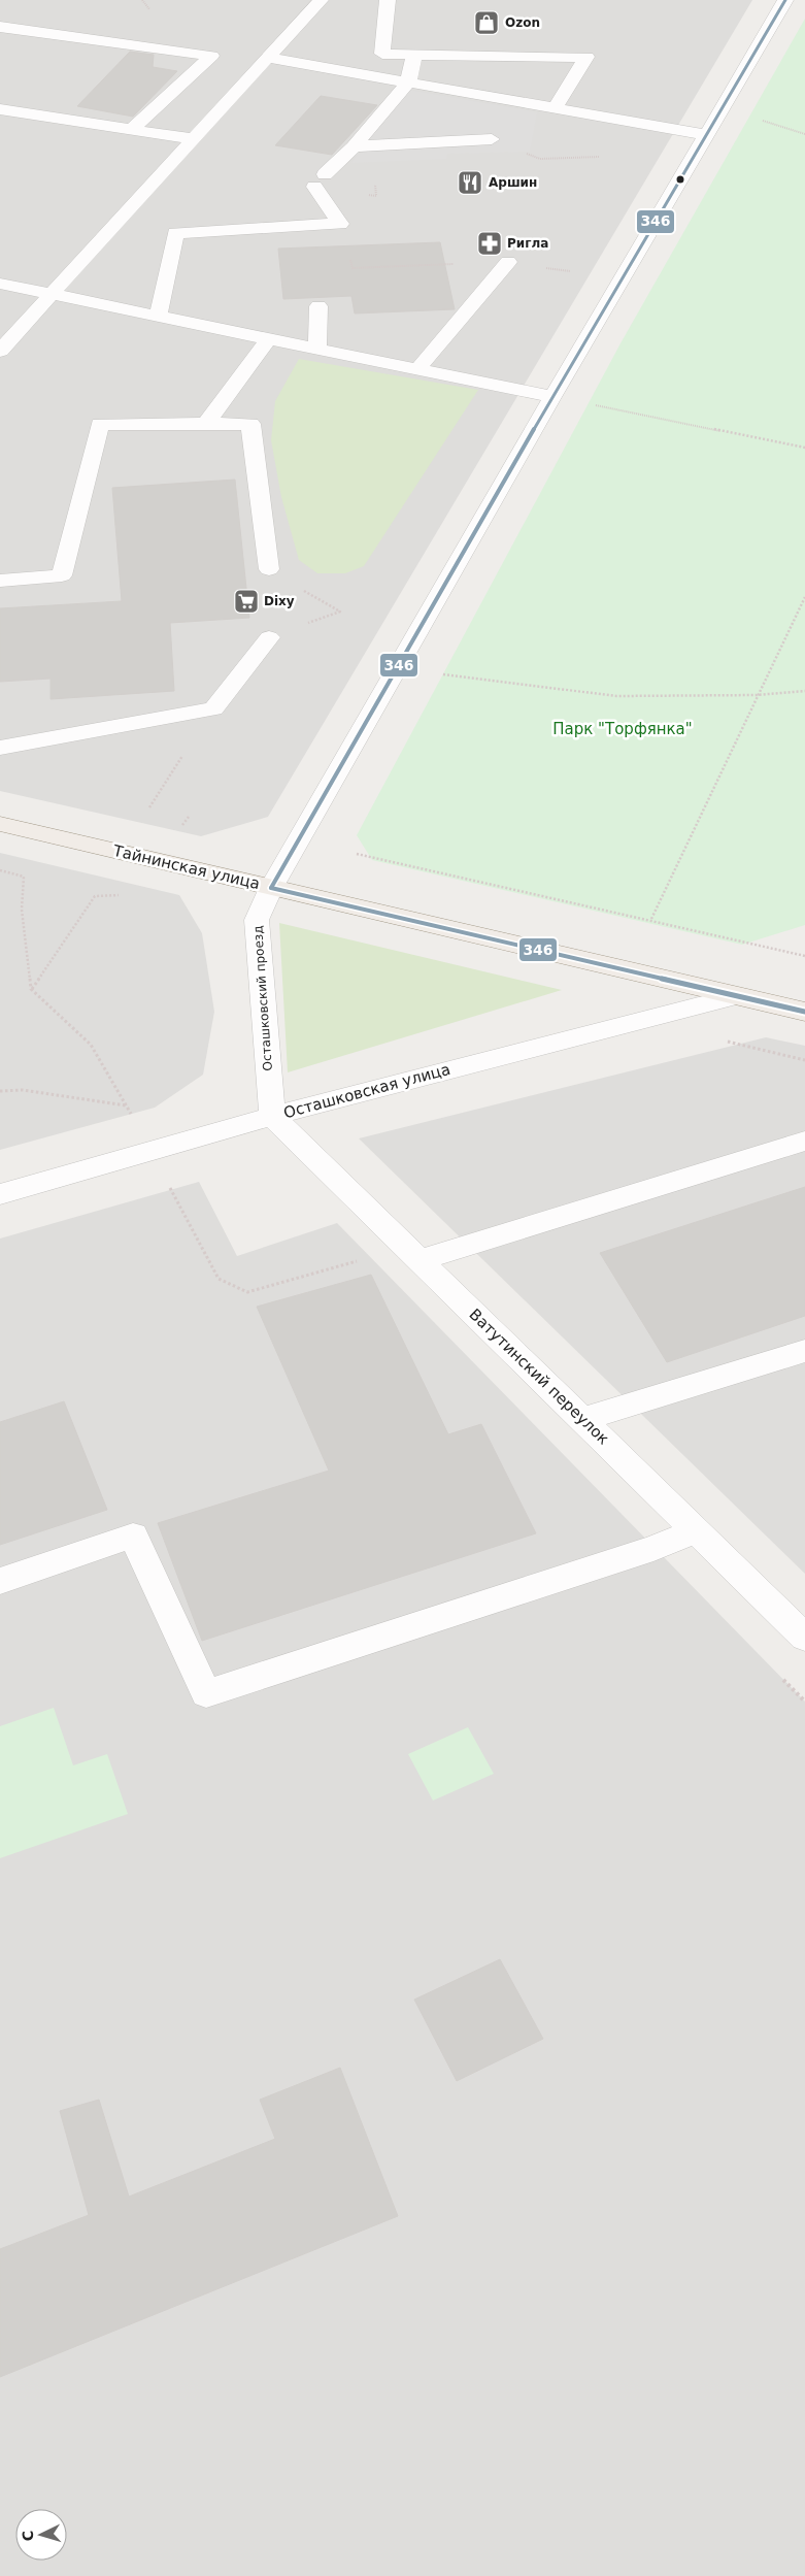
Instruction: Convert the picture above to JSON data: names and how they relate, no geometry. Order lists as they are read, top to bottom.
{
  "streets": {
    "main road": ["Тайнинская улица"],
    "street": ["Осташковский проезд", "Осташковская улица", "Ватутинский переулок"]
  },
  "crossings": [
    ["Тайнинская улица", "Осташковский проезд"],
    ["Тайнинская улица", "Осташковская улица"],
    ["Осташковский проезд", "Осташковская улица"],
    ["Осташковский проезд", "Ватутинский переулок"],
    ["Осташковская улица", "Ватутинский переулок"]
  ],
  "parks": ["Парк \"Торфянка\""],
  "places": {
    "shop": ["Ozon"],
    "restaurant": ["Аршин"],
    "pharmacy": ["Ригла"],
    "supermarket": ["Dixy"]
  },
  "lines": ["transit line 346"],
  "north": "left"
}
